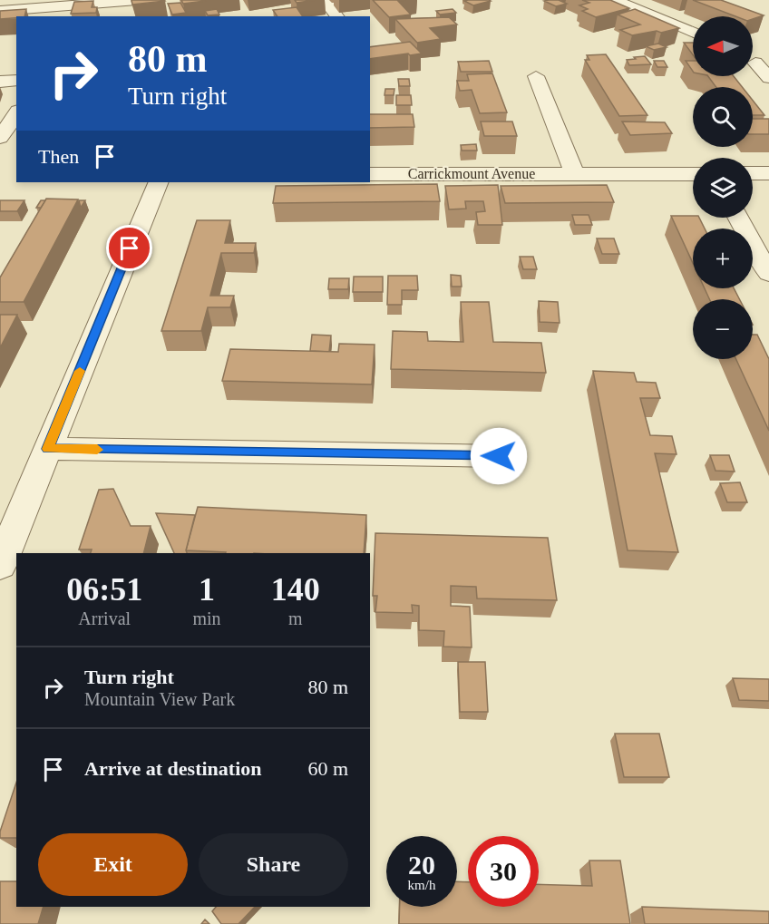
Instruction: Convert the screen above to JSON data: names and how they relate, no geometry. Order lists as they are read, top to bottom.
{
  "streets": {
    "street": ["Carrickmount Avenue"]
  },
  "north": "left",
  "page": {
    "map_buttons": ["+", "−"],
    "turn": ["80 m", "Turn right"],
    "then": "Then",
    "eta": [
      "06:51",
      "Arrival",
      "1",
      "min",
      "140",
      "m"
    ],
    "list": [
      {
        "name": "Turn right",
        "note": "Mountain View Park",
        "value": "80 m"
      },
      {
        "name": "Arrive at destination",
        "value": "60 m"
      }
    ],
    "buttons": ["Exit", "Share"],
    "speed": "20 km/h",
    "limit": "30"
  }
}
